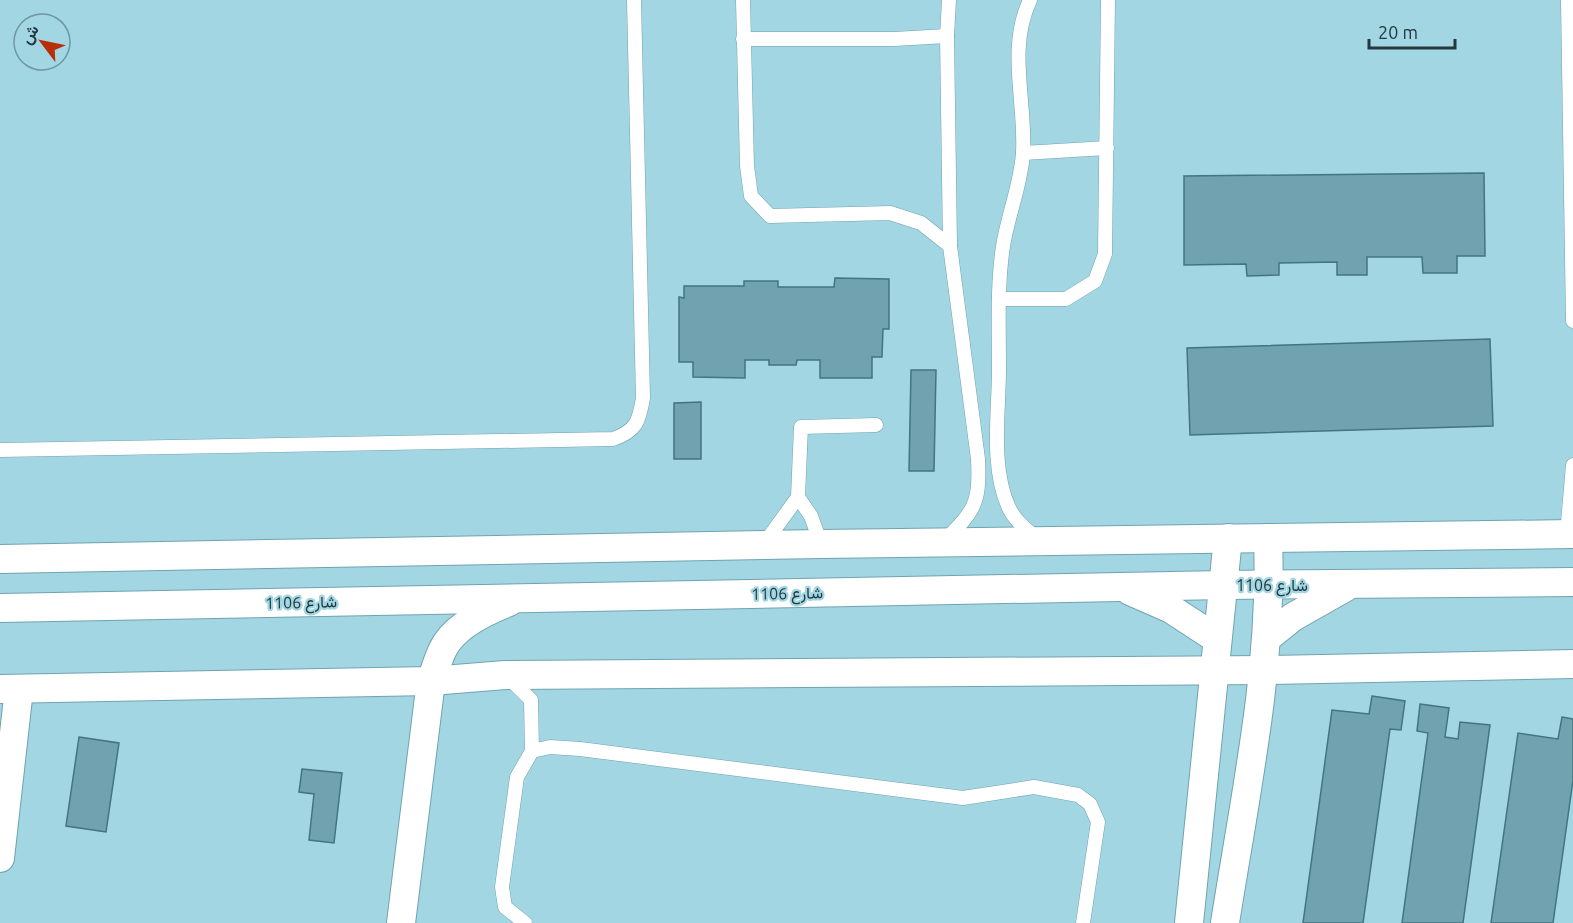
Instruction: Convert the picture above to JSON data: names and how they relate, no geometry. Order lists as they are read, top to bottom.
{
  "streets": {
    "street": ["شارع 1106"]
  },
  "scale_bar": "20 m",
  "north": "top left"
}
